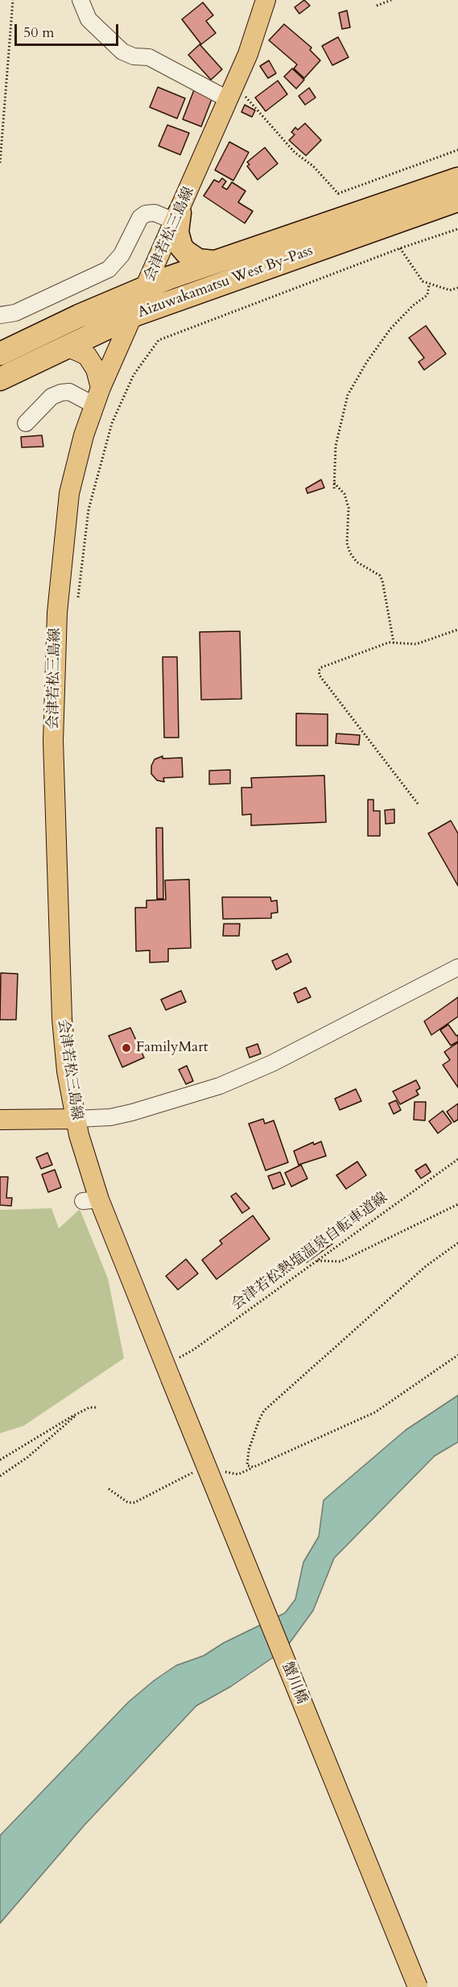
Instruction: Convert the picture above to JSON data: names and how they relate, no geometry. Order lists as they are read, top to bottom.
{
  "streets": {
    "highway": ["Aizuwakamatsu West By-Pass"],
    "main road": ["会津若松三島線", "蟹川橋"],
    "path": ["会津若松熱塩温泉自転車道線"]
  },
  "crossings": [
    ["会津若松三島線", "Aizuwakamatsu West By-Pass"],
    ["会津若松三島線", "会津若松熱塩温泉自転車道線"],
    ["会津若松三島線", "蟹川橋"],
    ["会津若松熱塩温泉自転車道線", "蟹川橋"]
  ],
  "places": ["FamilyMart"],
  "scale_bar": "50 m"
}
